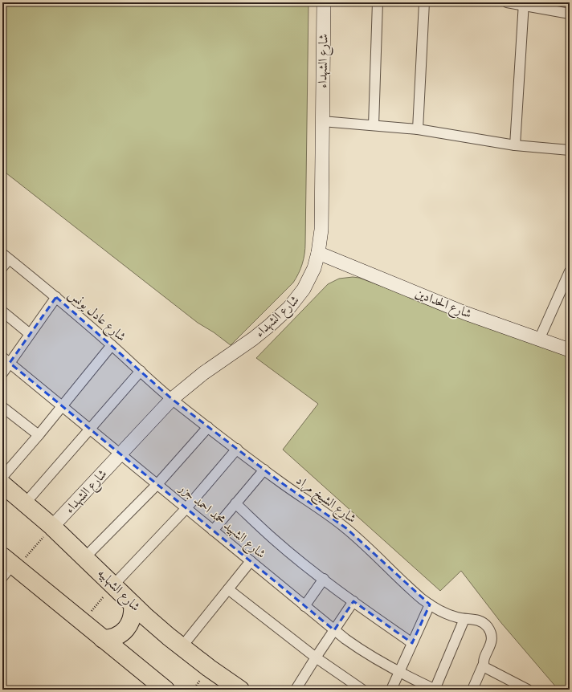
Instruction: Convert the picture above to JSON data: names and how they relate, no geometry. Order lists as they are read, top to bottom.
{
  "streets": {
    "highway": ["شارع الشهابيه"],
    "street": [
      "شارع الشهداء",
      "شارع الحدادين",
      "شارع عادل يونس",
      "شارع الشيخ مراد",
      "شارع الشهيد محمد احمد جزر"
    ]
  },
  "crossings": [
    ["شارع الشهداء", "شارع الحدادين"],
    ["شارع الشهداء", "شارع عادل يونس"],
    ["شارع الشهداء", "شارع الشيخ مراد"],
    ["شارع الشهداء", "شارع الشهيد محمد احمد جزر"],
    ["شارع الشهداء", "شارع الشهابيه"],
    ["شارع عادل يونس", "شارع الشيخ مراد"]
  ]
}
